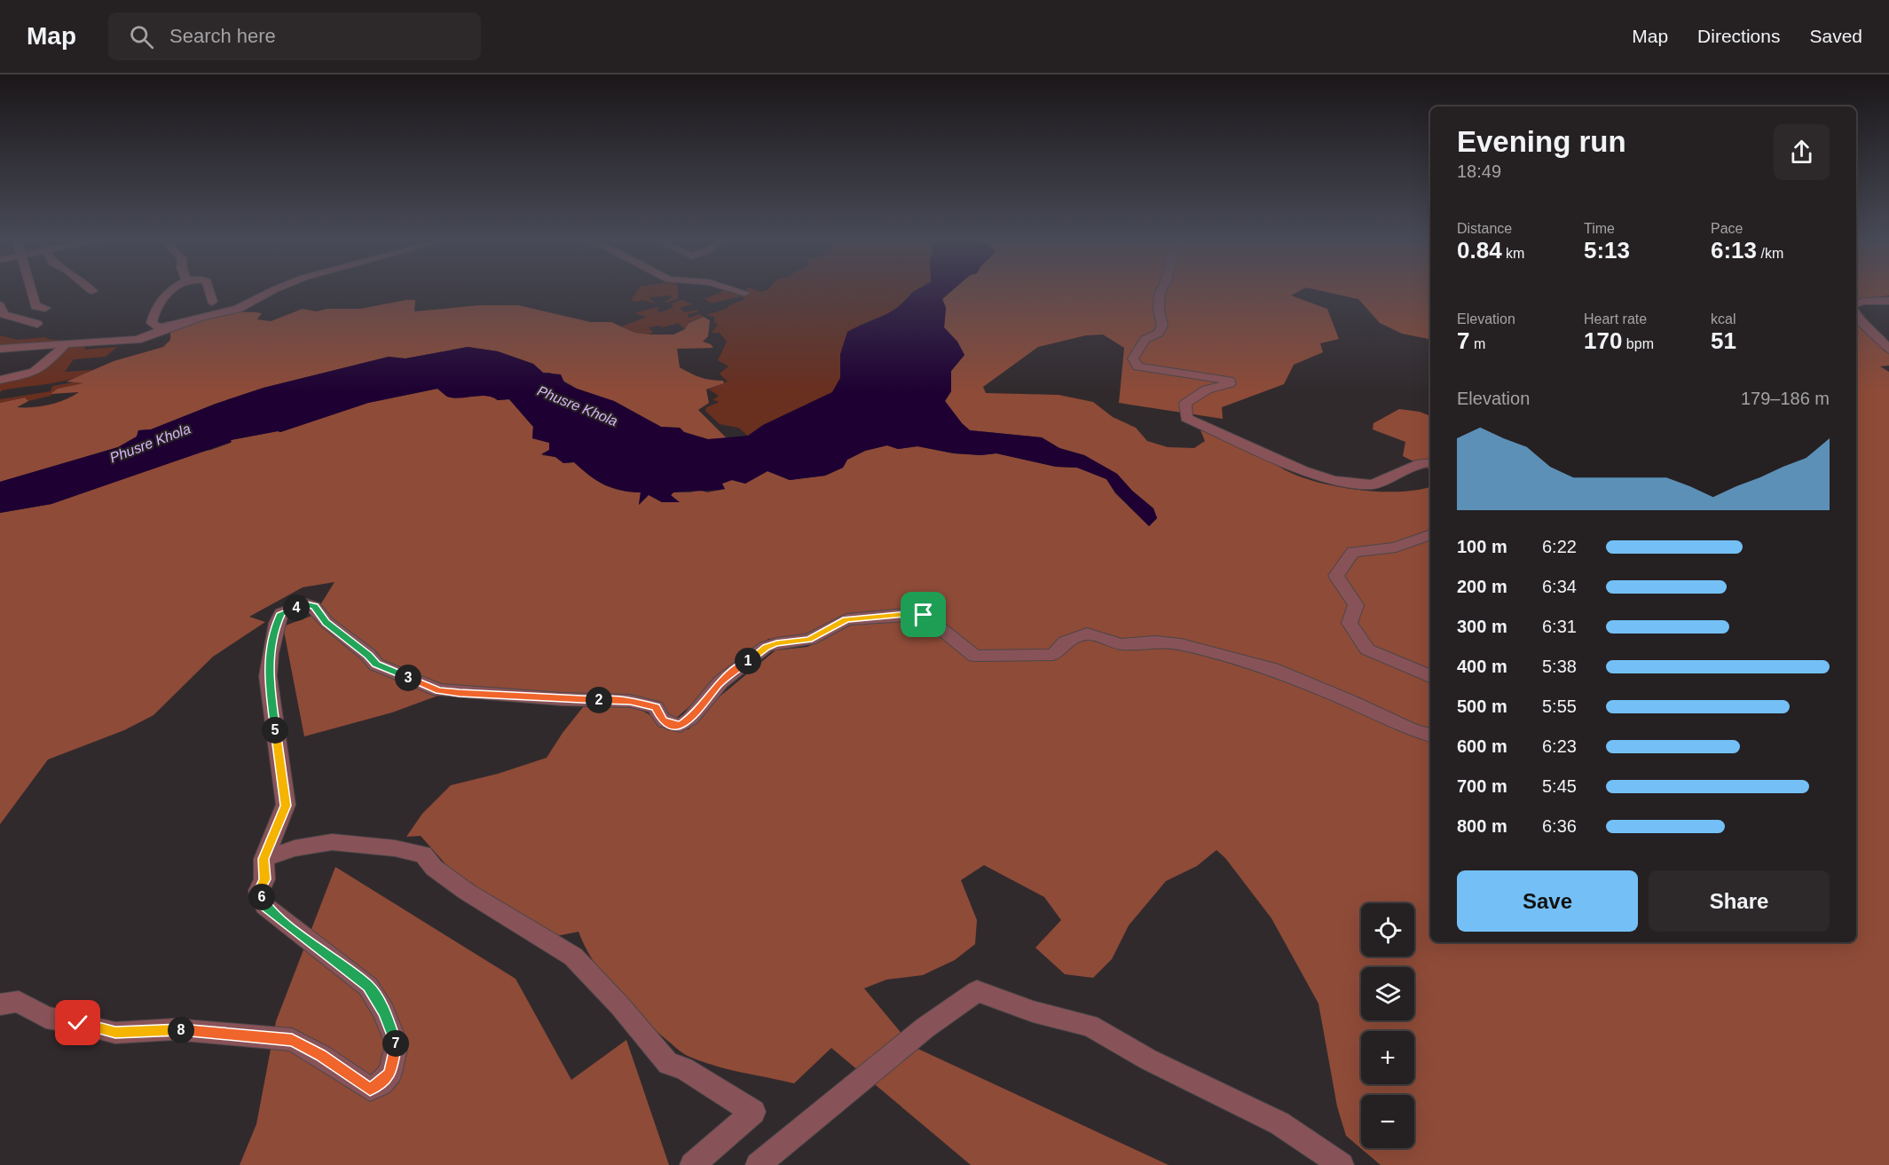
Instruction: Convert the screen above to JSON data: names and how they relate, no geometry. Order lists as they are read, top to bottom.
{
  "water": ["Phusre Khola"],
  "page": {
    "header": "Map",
    "search": "Search here",
    "nav": ["Map", "Directions", "Saved"],
    "heading": ["Evening run", "18:49"],
    "stats": [
      ["Distance", "0.84 km"],
      ["Time", "5:13"],
      ["Pace", "6:13 /km"],
      ["Elevation", "7 m"],
      ["Heart rate", "170 bpm"],
      ["kcal", "51"]
    ],
    "chart": ["Elevation", "179–186 m"],
    "list": [
      {
        "name": "100 m",
        "note": "6:22"
      },
      {
        "name": "200 m",
        "note": "6:34"
      },
      {
        "name": "300 m",
        "note": "6:31"
      },
      {
        "name": "400 m",
        "note": "5:38"
      },
      {
        "name": "500 m",
        "note": "5:55"
      },
      {
        "name": "600 m",
        "note": "6:23"
      },
      {
        "name": "700 m",
        "note": "5:45"
      },
      {
        "name": "800 m",
        "note": "6:36"
      }
    ],
    "pins": [
      "4",
      "1",
      "3",
      "2",
      "5",
      "6",
      "8",
      "7"
    ],
    "buttons": ["Save", "Share"],
    "map_buttons": ["+", "−"]
  }
}
